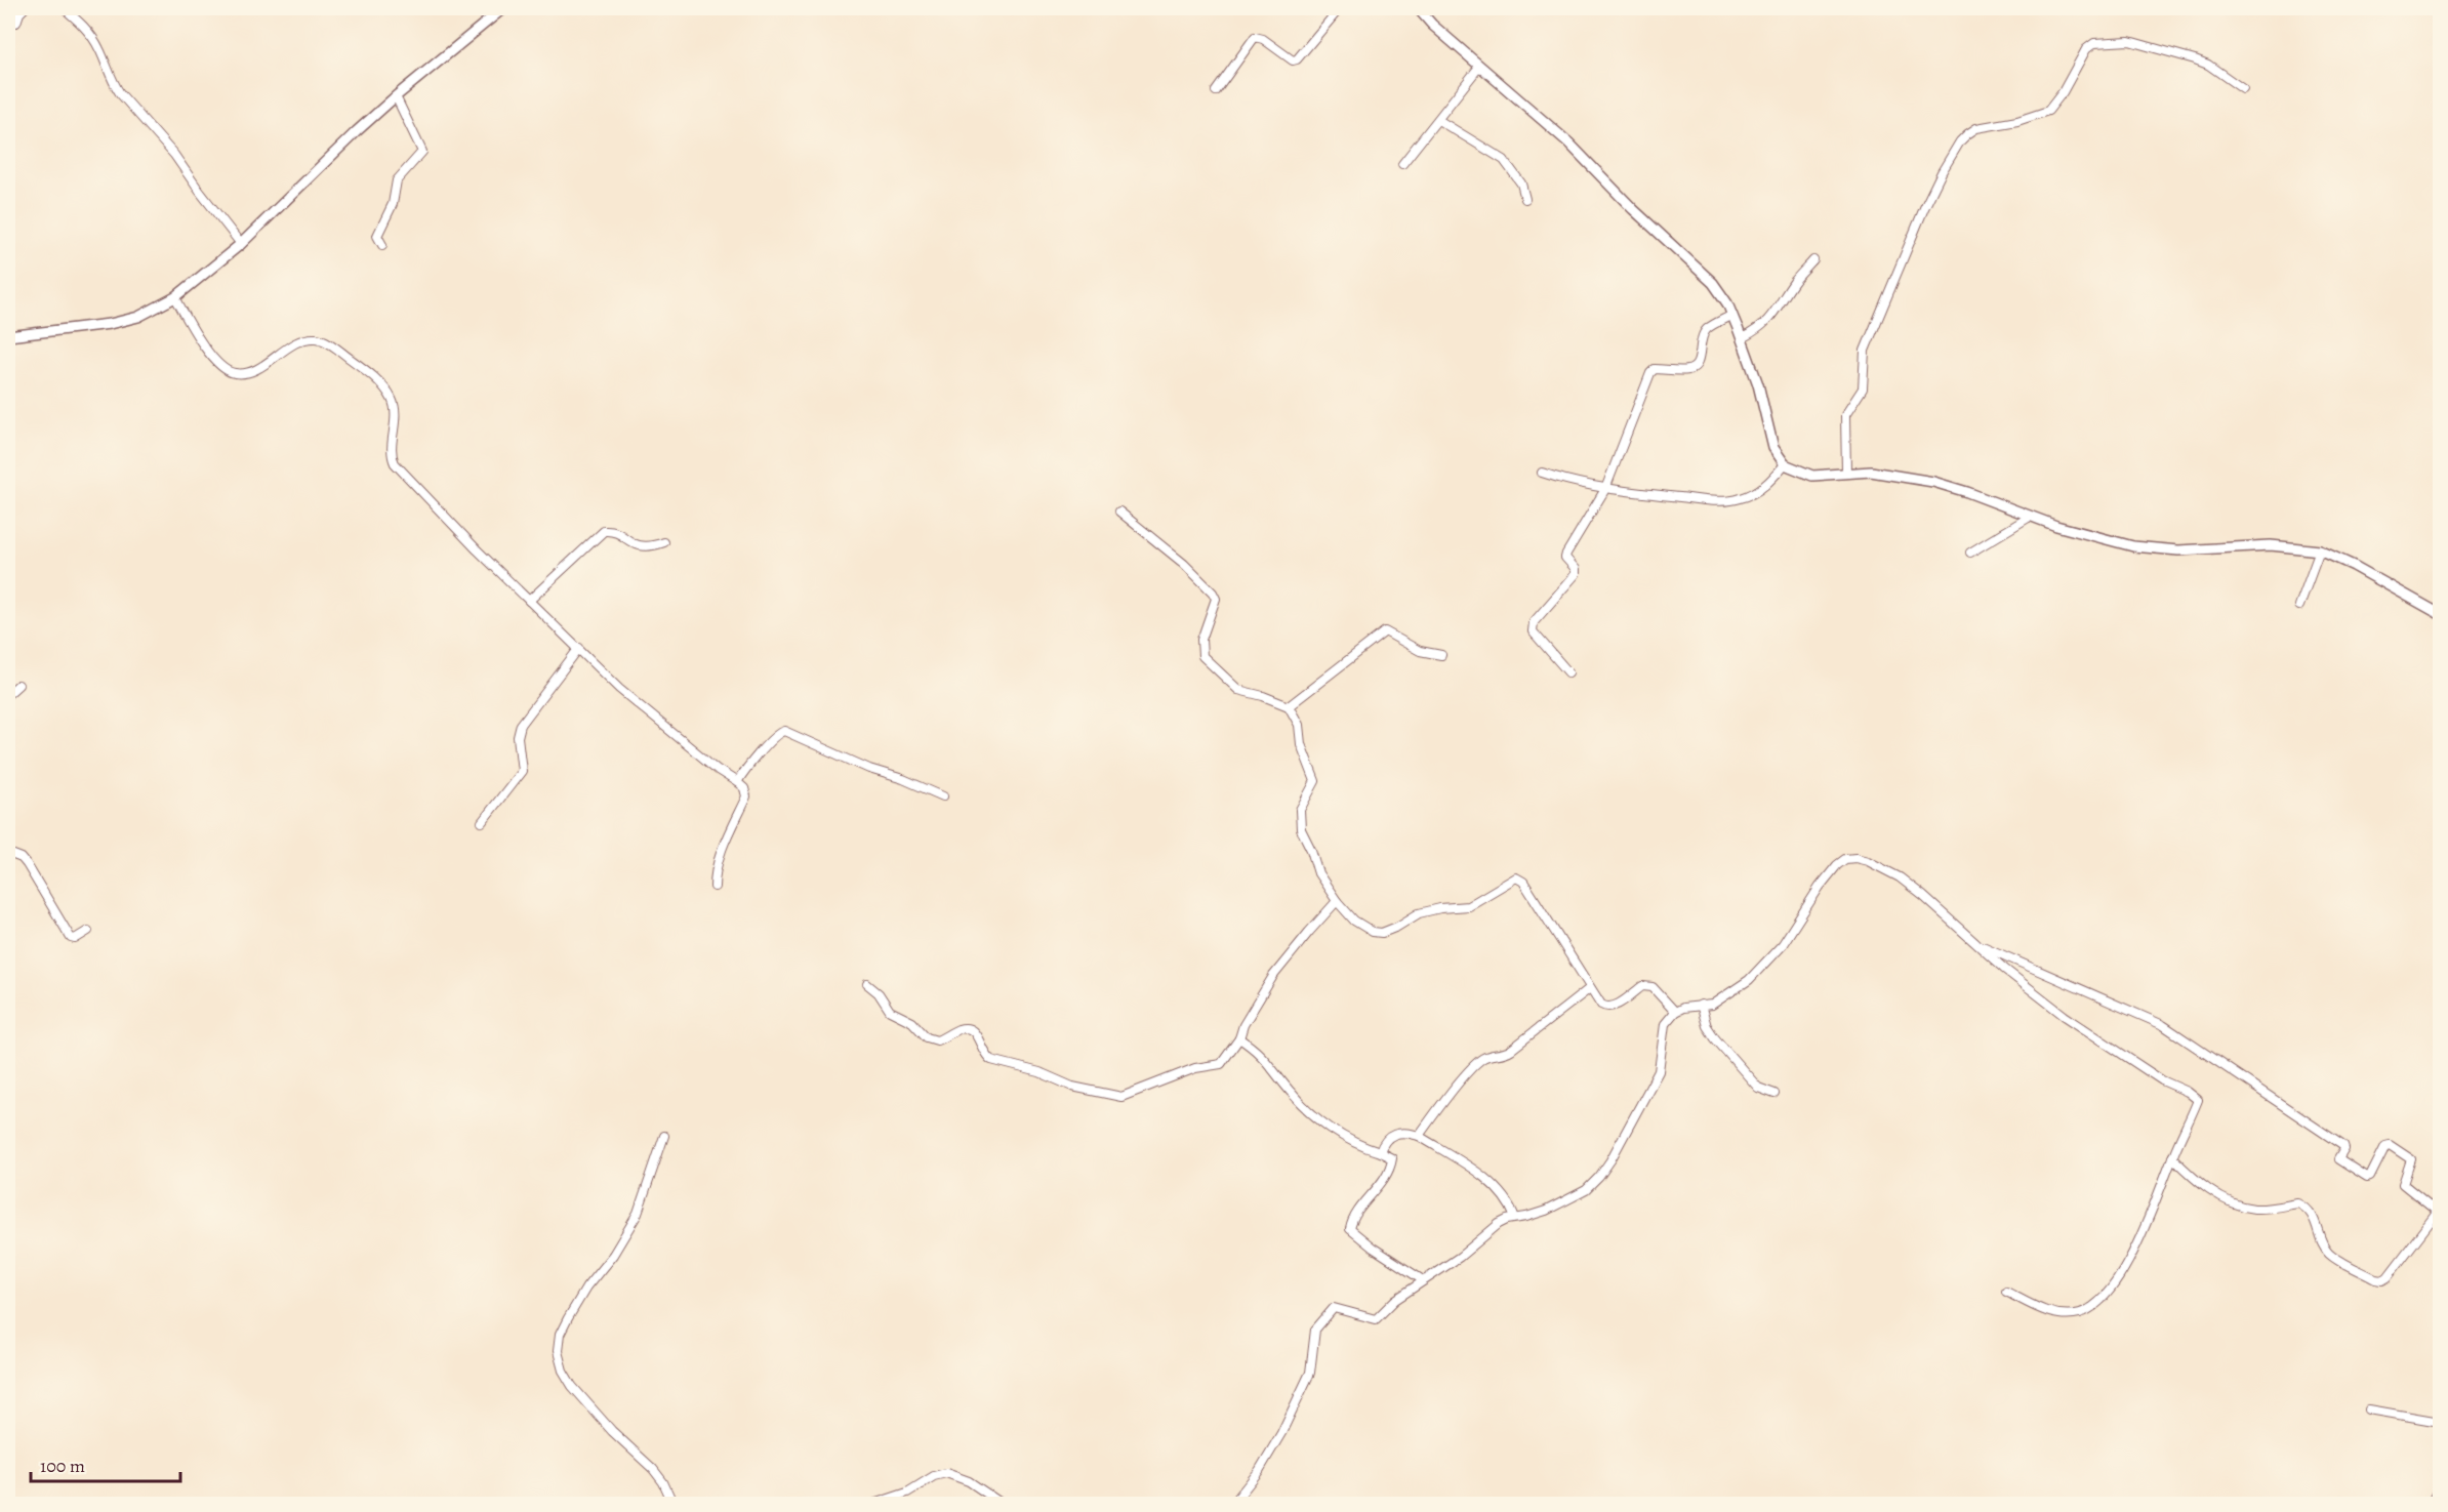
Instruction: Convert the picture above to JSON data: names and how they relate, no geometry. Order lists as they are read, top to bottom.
{
  "scale_bar": "100 m"
}
